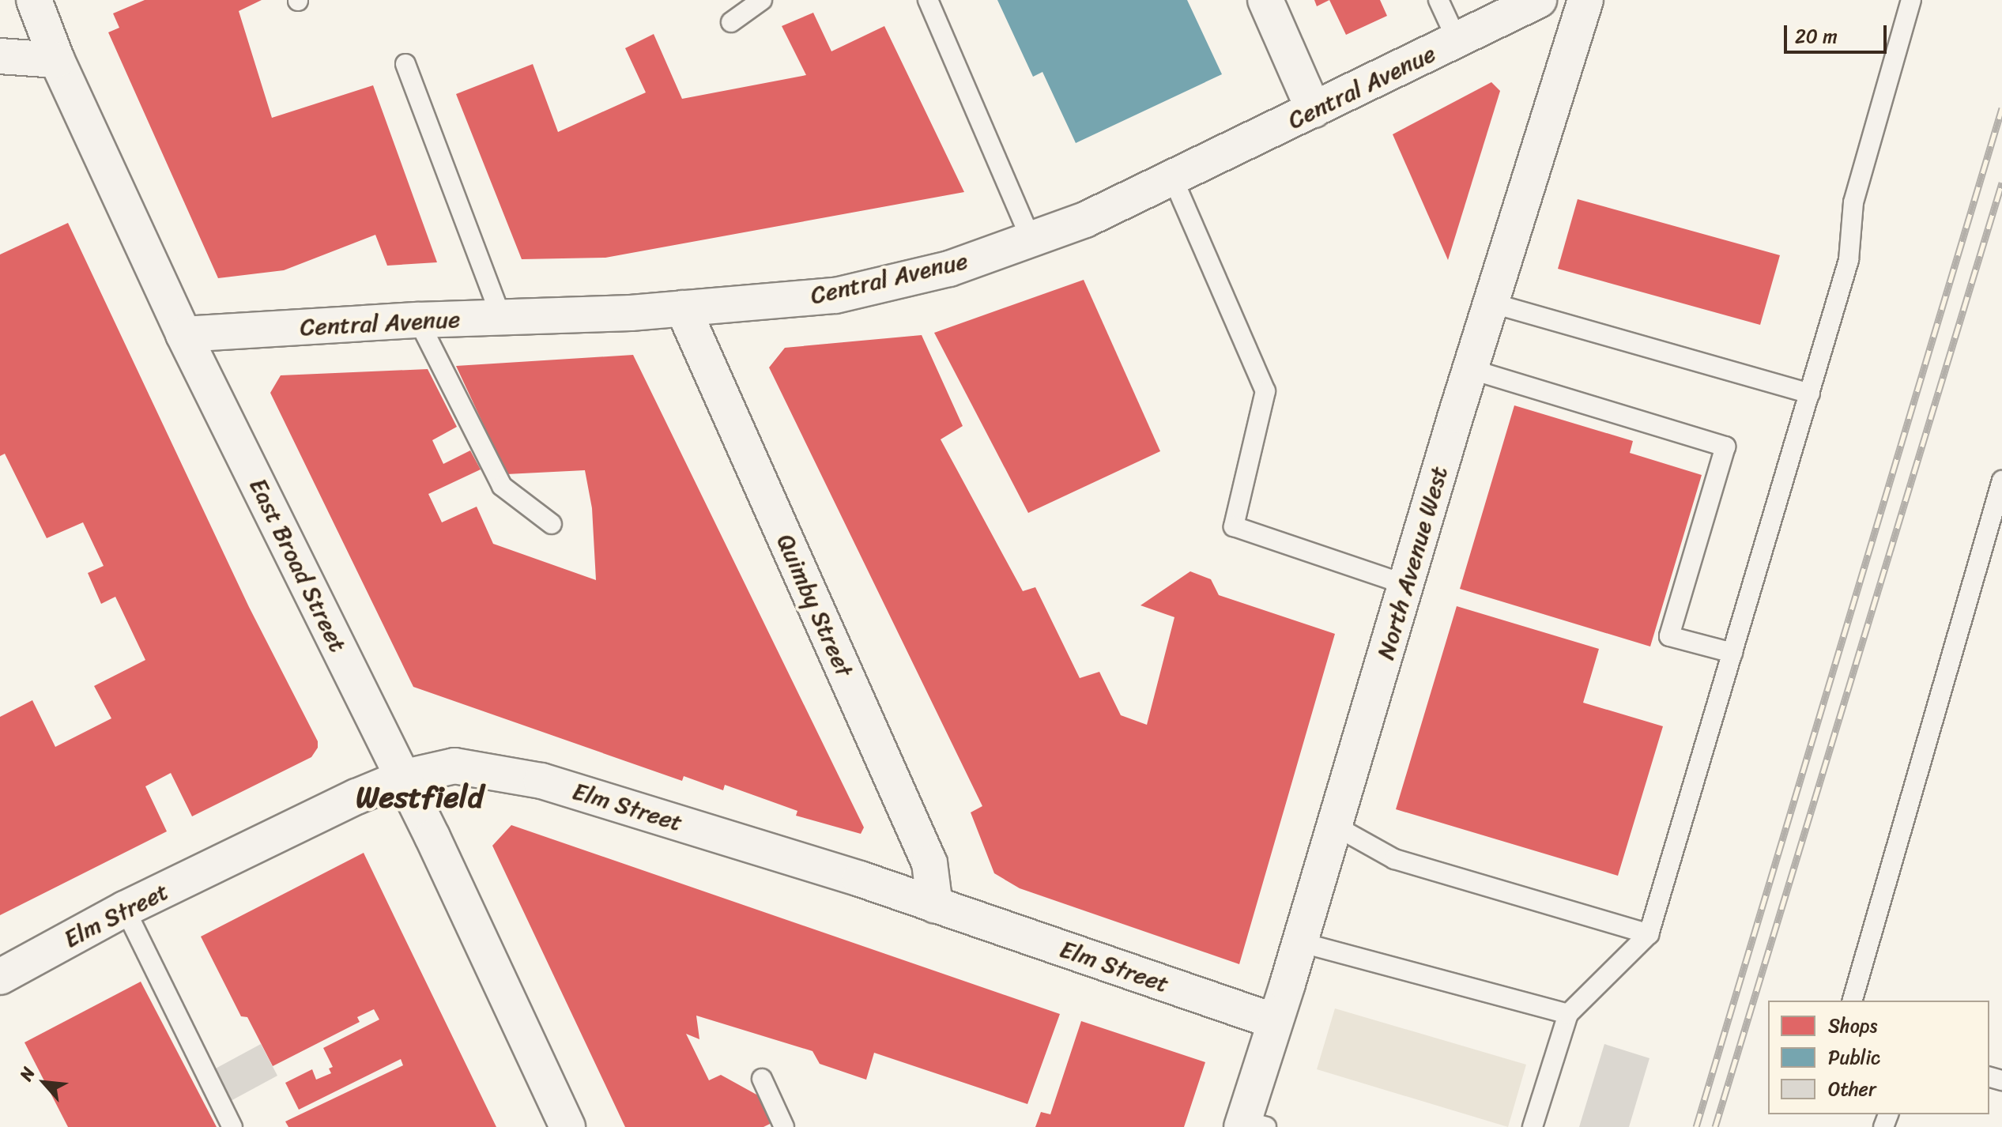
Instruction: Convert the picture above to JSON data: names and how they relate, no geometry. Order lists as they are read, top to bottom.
{
  "streets": {
    "street": [
      "Central Avenue",
      "North Avenue West",
      "East Broad Street",
      "Quimby Street",
      "Elm Street"
    ]
  },
  "crossings": [
    ["Central Avenue", "East Broad Street"],
    ["Central Avenue", "Quimby Street"],
    ["North Avenue West", "Elm Street"],
    ["East Broad Street", "Elm Street"],
    ["Quimby Street", "Elm Street"]
  ],
  "districts": ["Westfield"],
  "legend": ["Shops", "Public", "Other"],
  "scale_bar": "20 m",
  "north": "top left"
}
